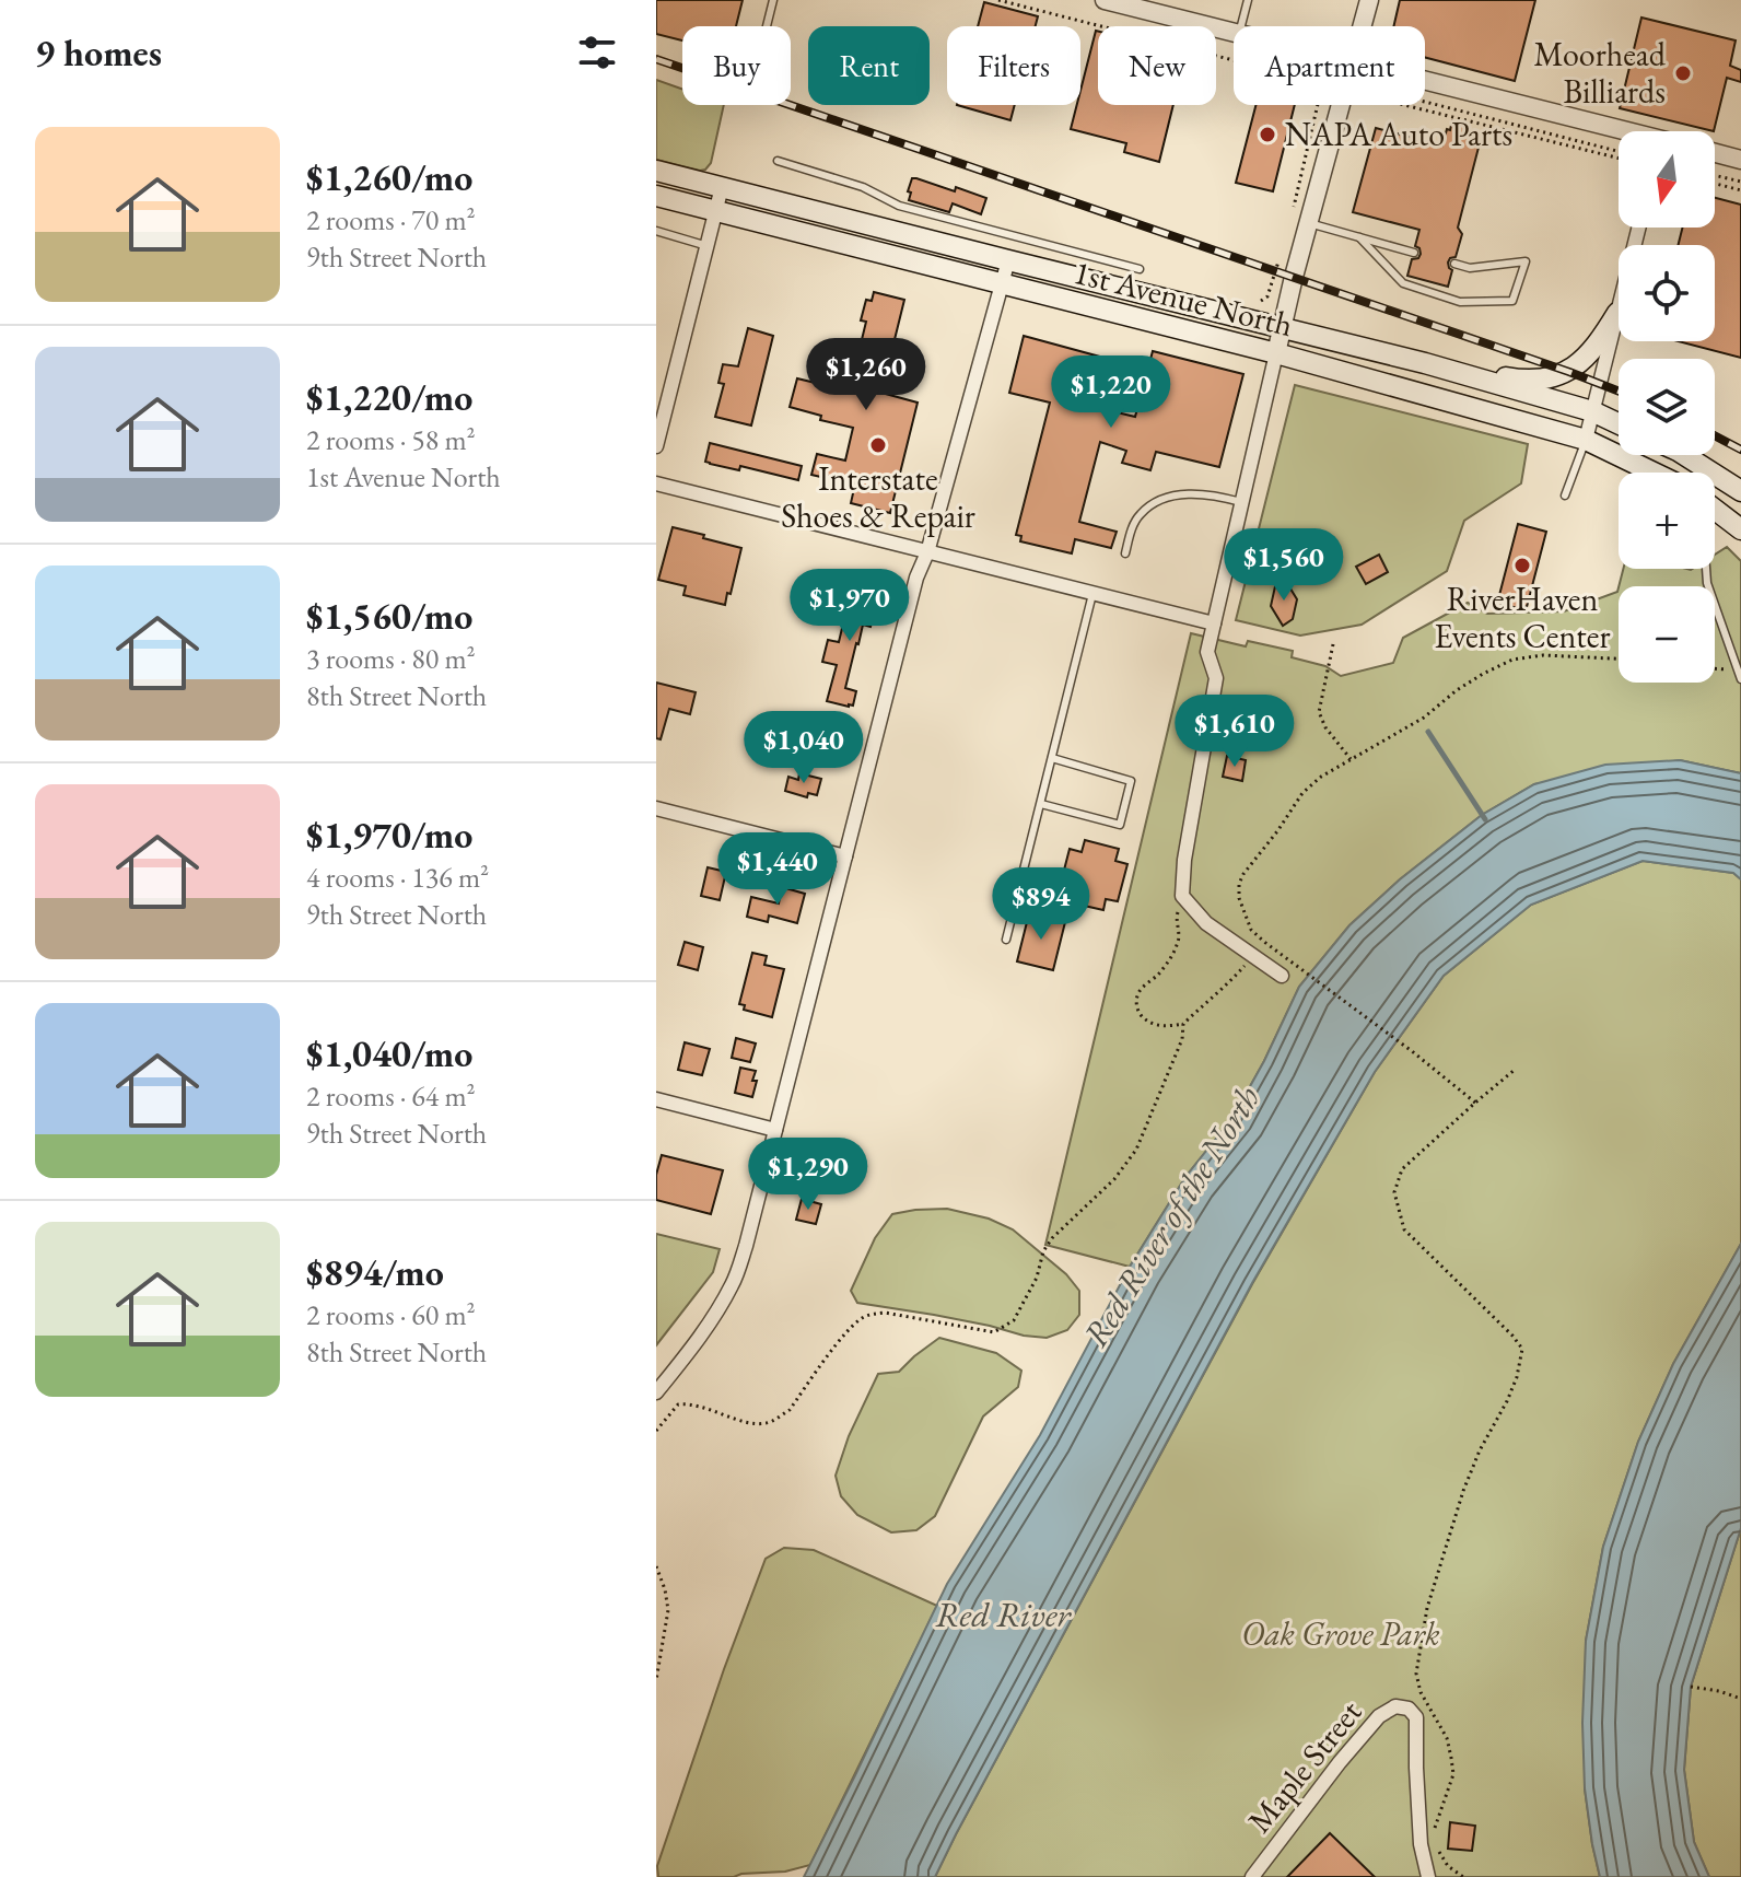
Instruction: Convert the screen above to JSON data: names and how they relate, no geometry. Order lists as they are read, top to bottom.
{
  "streets": {
    "main road": ["1st Avenue North"],
    "street": ["Maple Street"]
  },
  "water": ["Red River of the North", "Red River"],
  "parks": ["Oak Grove Park"],
  "places": [
    "Moorhead Billiards",
    "NAPA Auto Parts",
    "Interstate Shoes & Repair",
    "RiverHaven Events Center"
  ],
  "north": "bottom",
  "page": {
    "heading": "9 homes",
    "chip": [
      "Buy",
      "Rent",
      "Filters",
      "New",
      "Apartment"
    ],
    "list": [
      {
        "name": "$1,260/mo",
        "note": "2 rooms · 70 m² · 9th Street North"
      },
      {
        "name": "$1,220/mo",
        "note": "2 rooms · 58 m² · 1st Avenue North"
      },
      {
        "name": "$1,560/mo",
        "note": "3 rooms · 80 m² · 8th Street North"
      },
      {
        "name": "$1,970/mo",
        "note": "4 rooms · 136 m² · 9th Street North"
      },
      {
        "name": "$1,040/mo",
        "note": "2 rooms · 64 m² · 9th Street North"
      },
      {
        "name": "$894/mo",
        "note": "2 rooms · 60 m² · 8th Street North"
      }
    ],
    "map_buttons": ["+", "−"],
    "price": [
      "$1,260",
      "$1,220",
      "$1,560",
      "$1,970",
      "$1,610",
      "$1,040",
      "$1,440",
      "$894",
      "$1,290"
    ]
  }
}
